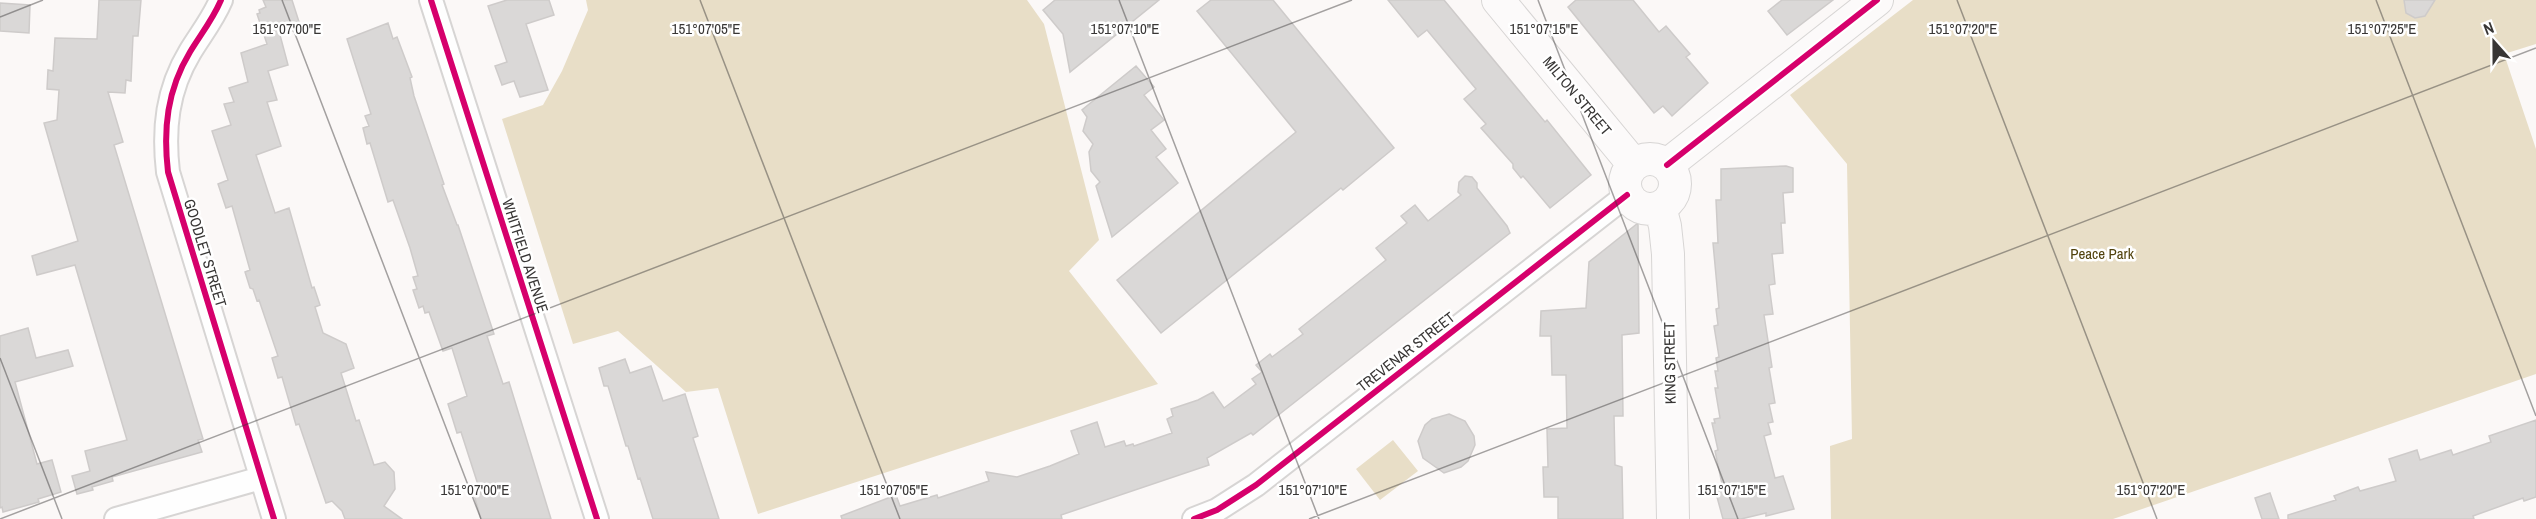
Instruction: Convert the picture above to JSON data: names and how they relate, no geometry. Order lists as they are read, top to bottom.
{
  "streets": {
    "main road": ["MILTON STREET", "KING STREET"],
    "street": ["GOODLET STREET", "WHITFIELD AVENUE", "TREVENAR STREET"]
  },
  "crossings": [
    ["MILTON STREET", "TREVENAR STREET"],
    ["MILTON STREET", "KING STREET"],
    ["TREVENAR STREET", "KING STREET"]
  ],
  "parks": ["Peace Park"],
  "north": "top",
  "coordinates": [
    "151°07'20\"E",
    "151°07'00\"E",
    "151°07'05\"E",
    "151°07'10\"E",
    "151°07'25\"E",
    "151°07'15\"E"
  ]
}
